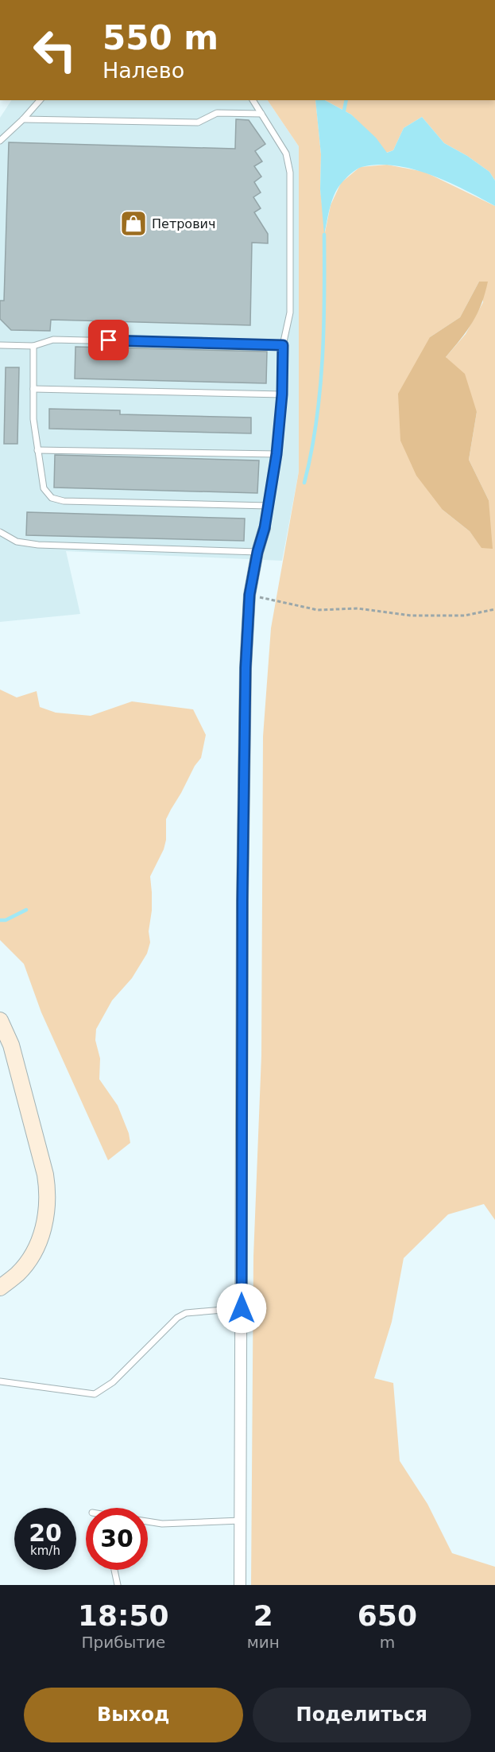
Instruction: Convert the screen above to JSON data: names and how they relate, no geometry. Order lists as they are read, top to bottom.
{
  "places": {
    "shop": ["Петрович"]
  },
  "page": {
    "turn": ["550 m", "Налево"],
    "speed": "20 km/h",
    "limit": "30",
    "eta": [
      "18:50",
      "Прибытие",
      "2",
      "мин",
      "650",
      "m"
    ],
    "buttons": ["Выход", "Поделиться"]
  }
}
